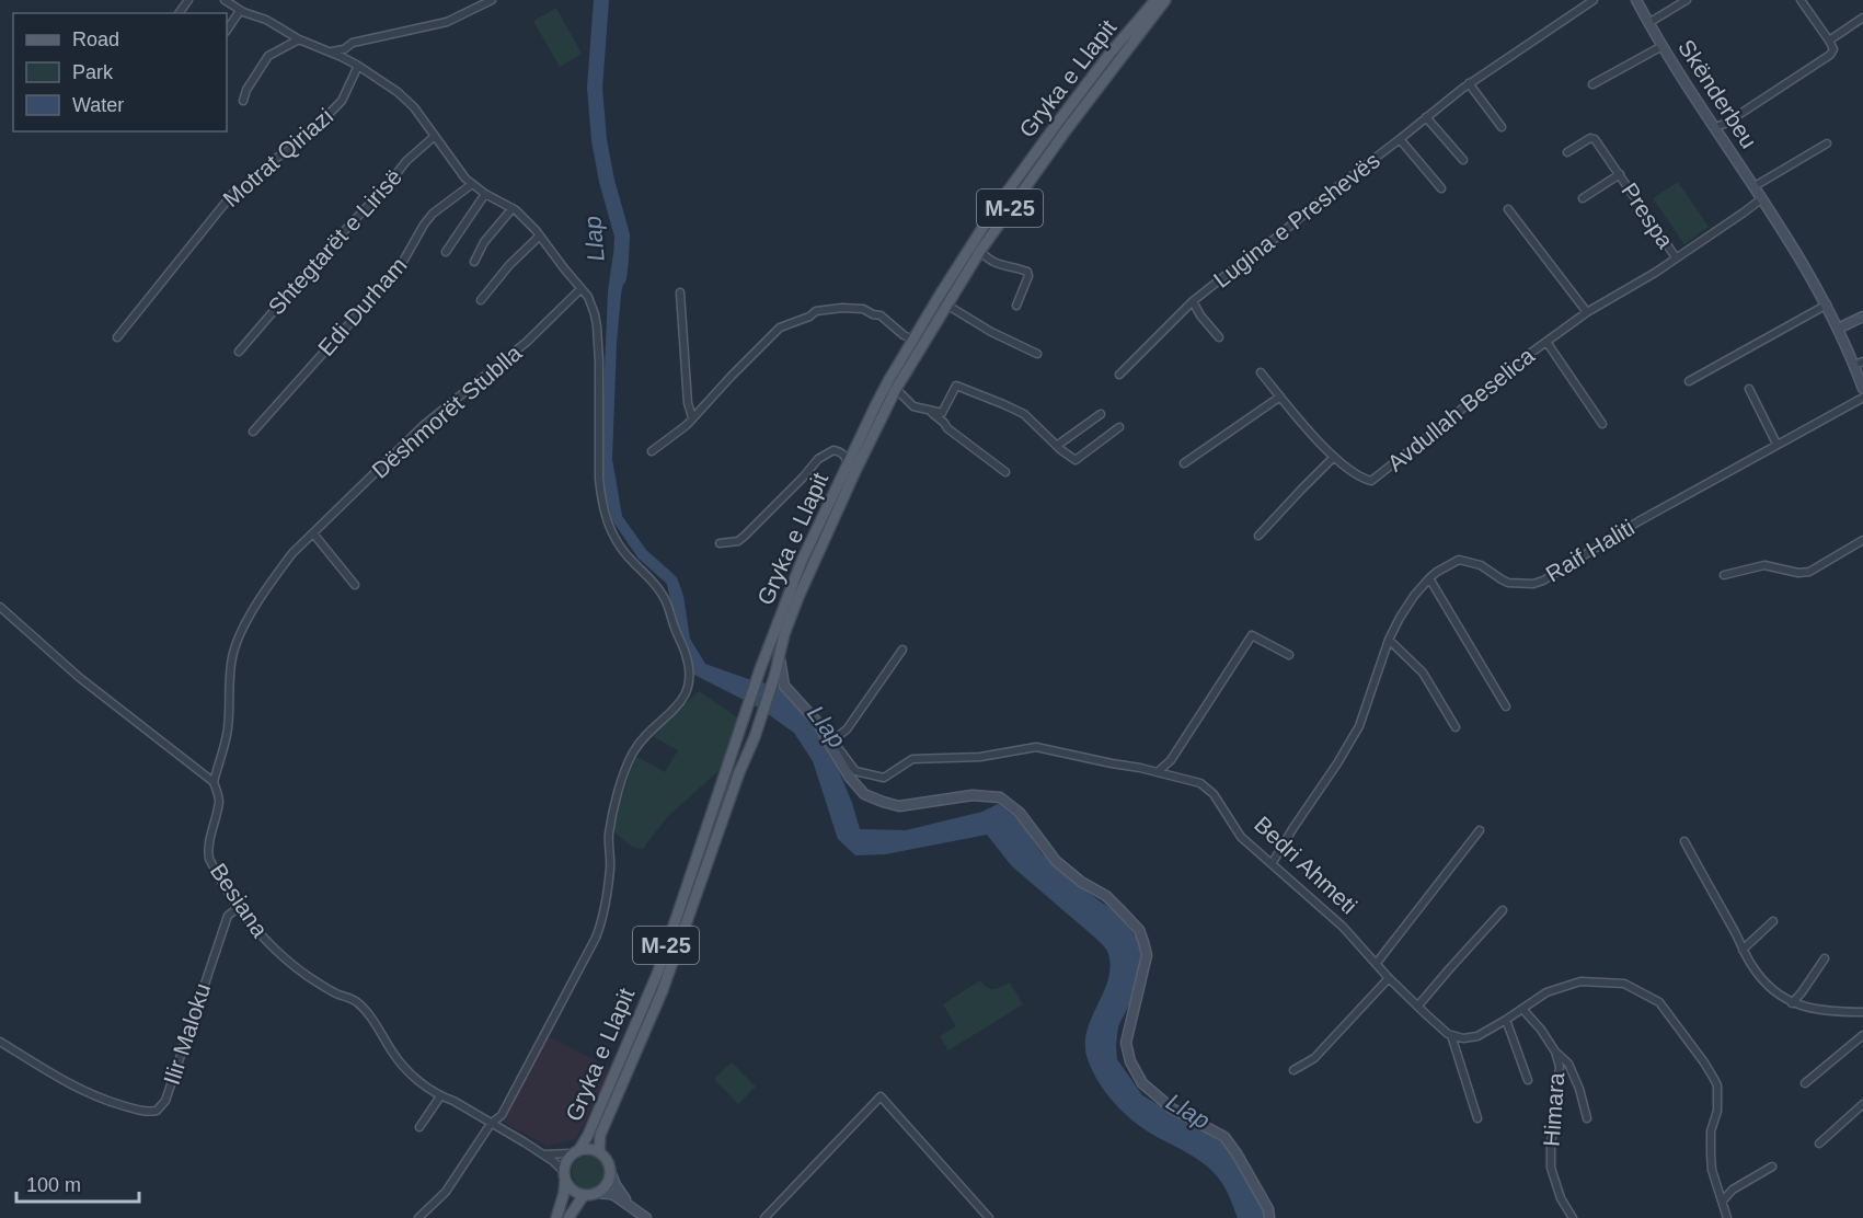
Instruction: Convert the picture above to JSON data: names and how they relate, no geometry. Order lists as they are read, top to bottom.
{
  "streets": {
    "main road": ["Gryka e Llapit", "Skënderbeu", "M-25"],
    "street": [
      "Motrat Qiriazi",
      "Prespa",
      "Lugina e Preshevës",
      "Shtegtarët e Lirisë",
      "Edi Durham",
      "Avdullah Beselica",
      "Dëshmorët Stublla",
      "Raif Haliti",
      "Bedri Ahmeti",
      "Besiana",
      "Ilir Maloku",
      "Himara"
    ]
  },
  "crossings": [
    ["Gryka e Llapit", "M-25"],
    ["Gryka e Llapit", "Besiana"],
    ["Skënderbeu", "Avdullah Beselica"],
    ["M-25", "Besiana"],
    ["Prespa", "Avdullah Beselica"],
    ["Dëshmorët Stublla", "Besiana"],
    ["Raif Haliti", "Bedri Ahmeti"],
    ["Besiana", "Ilir Maloku"]
  ],
  "water": ["Llap"],
  "legend": ["Road", "Park", "Water"],
  "scale_bar": "100 m"
}
